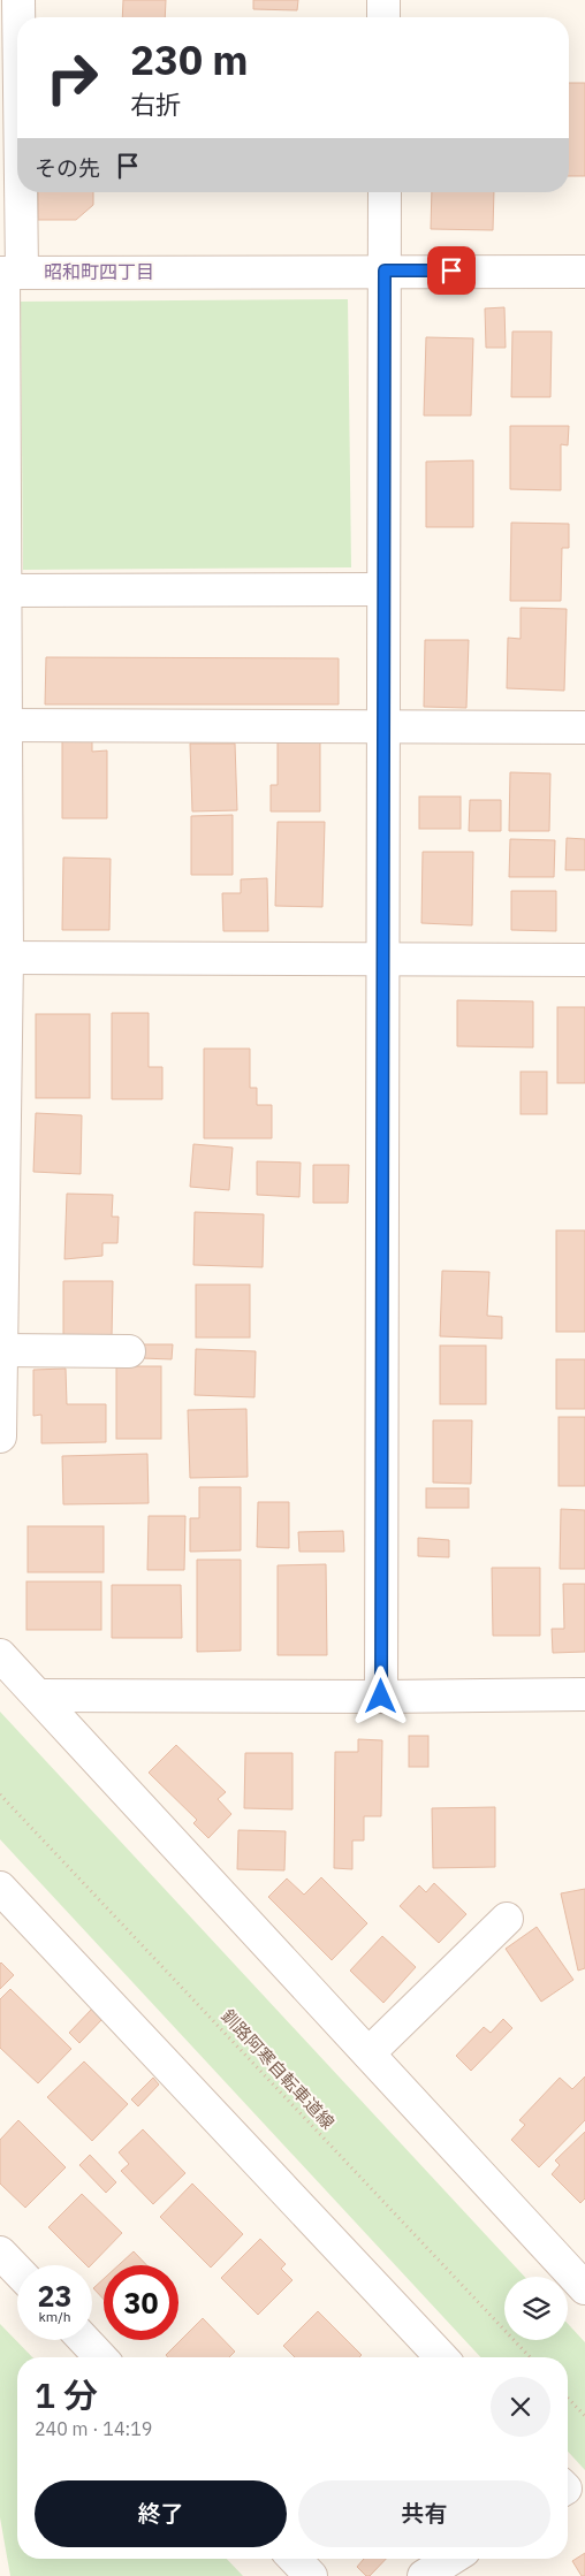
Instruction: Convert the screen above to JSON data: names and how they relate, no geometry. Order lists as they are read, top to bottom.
{
  "streets": {
    "path": ["釧路阿寒自転車道線"]
  },
  "districts": ["昭和町四丁目"],
  "page": {
    "turn": ["230 m", "右折"],
    "then": "その先",
    "speed": "23 km/h",
    "limit": "30",
    "heading": ["1 分", "240 m · 14:19"],
    "buttons": ["終了", "共有"]
  }
}
